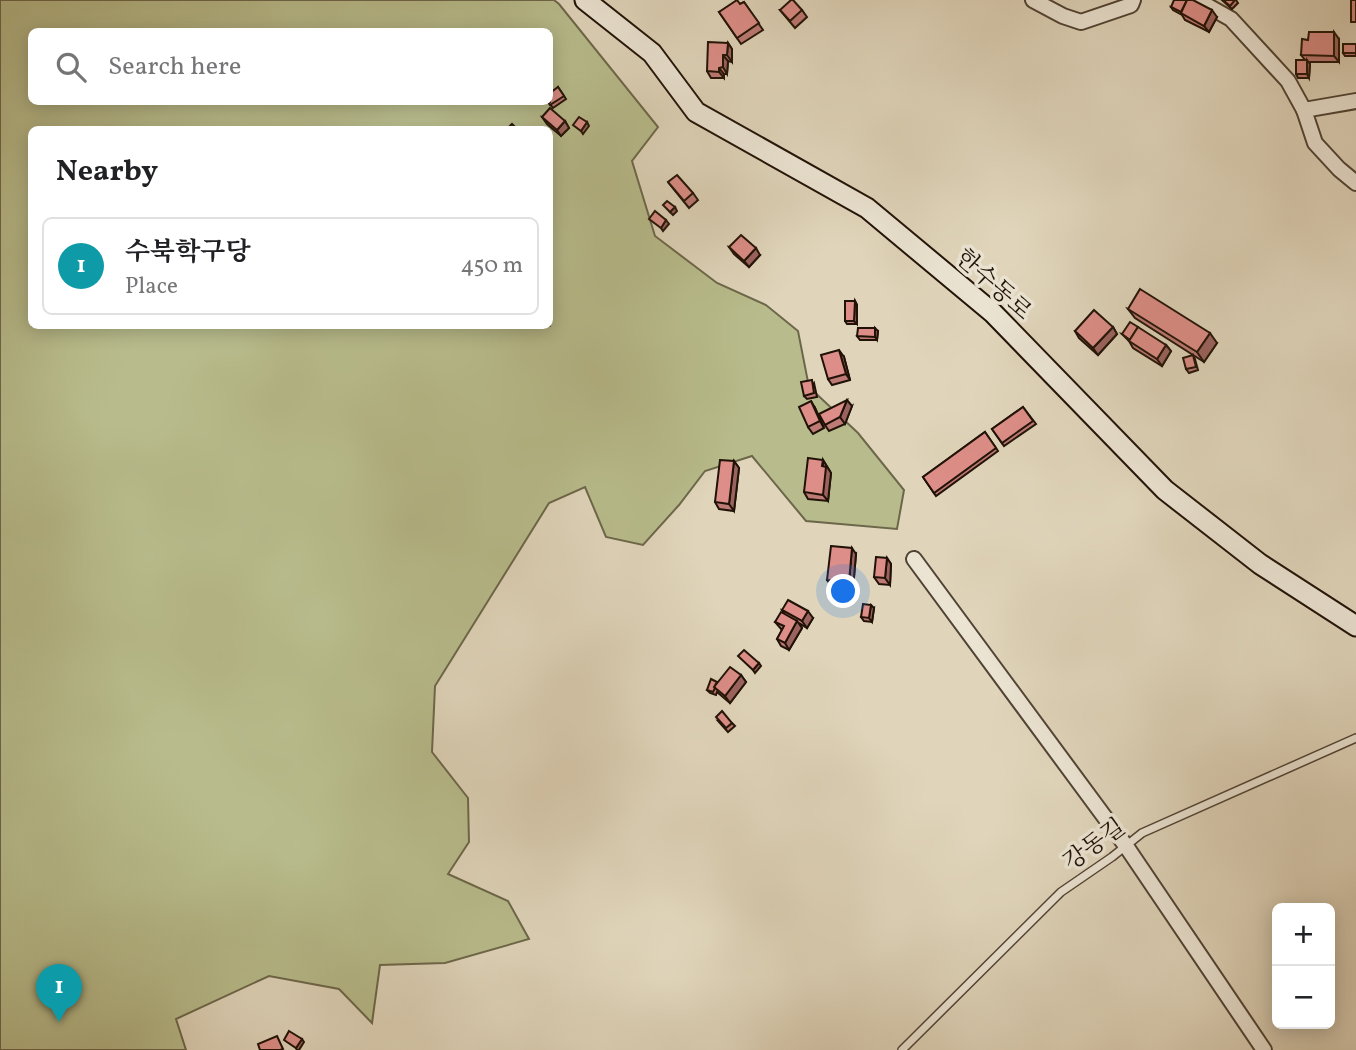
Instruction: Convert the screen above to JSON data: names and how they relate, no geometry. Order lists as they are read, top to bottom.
{
  "streets": {
    "street": ["한수동로"],
    "lane": ["강동길"]
  },
  "page": {
    "search": "Search here",
    "heading": "Nearby",
    "list": [
      {
        "mark": "1",
        "name": "수북학구당",
        "note": "Place",
        "value": "450 m"
      }
    ],
    "map_buttons": ["+", "−"],
    "pins": "1"
  }
}
